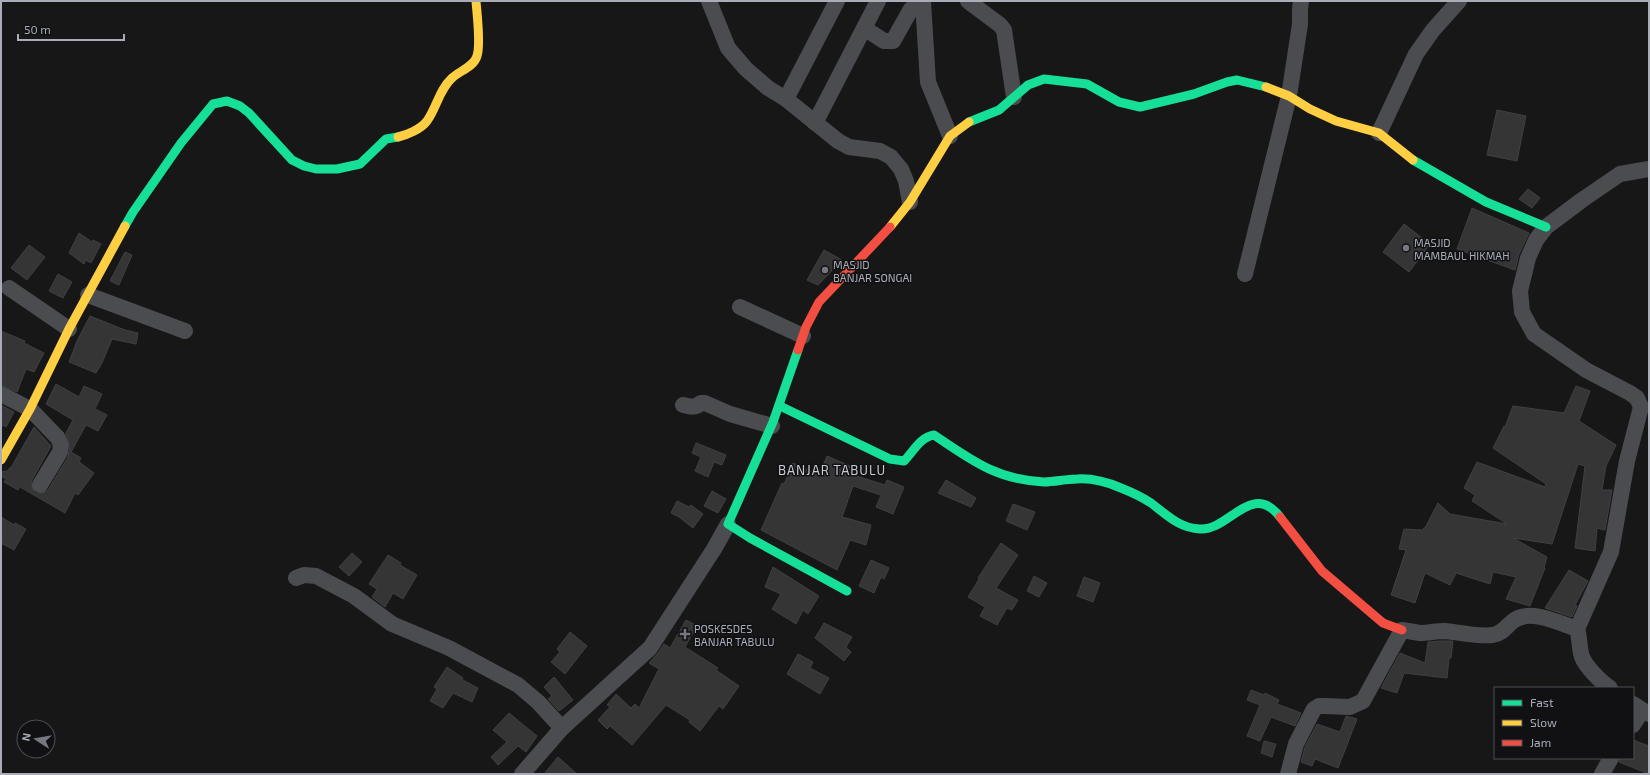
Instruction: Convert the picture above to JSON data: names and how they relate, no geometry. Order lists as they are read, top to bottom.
{
  "districts": ["BANJAR TABULU"],
  "places": {
    "other": ["MASJID MAMBAUL HIKMAH", "MASJID BANJAR SONGAI"],
    "health": ["POSKESDES BANJAR TABULU"]
  },
  "legend": ["Fast", "Slow", "Jam"],
  "scale_bar": "50 m",
  "north": "left"
}
